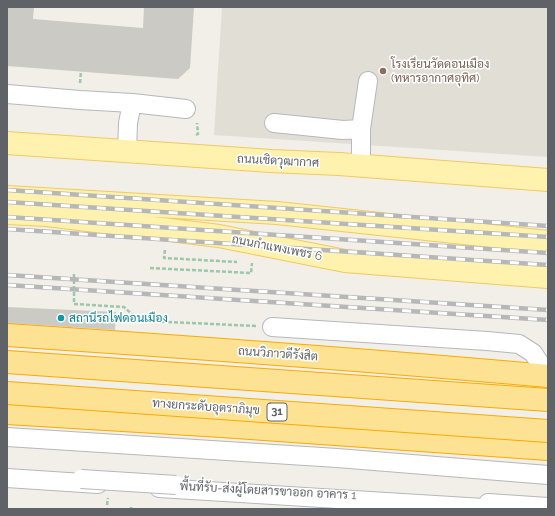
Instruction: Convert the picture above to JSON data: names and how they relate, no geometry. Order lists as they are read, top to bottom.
{
  "streets": {
    "highway": ["ถนนวิภาวดีรังสิต", "ทางยกระดับอุตราภิมุข", "31"],
    "main road": ["ถนนเชิดวุฒากาศ", "ถนนกำแพงเพชร 6"],
    "lane": ["พื้นที่รับ-ส่งผู้โดยสารขาออก อาคาร 1"]
  },
  "places": ["โรงเรียนวัดดอนเมือง (ทหารอากาศอุทิศ)", "สถานีรถไฟดอนเมือง"]
}
